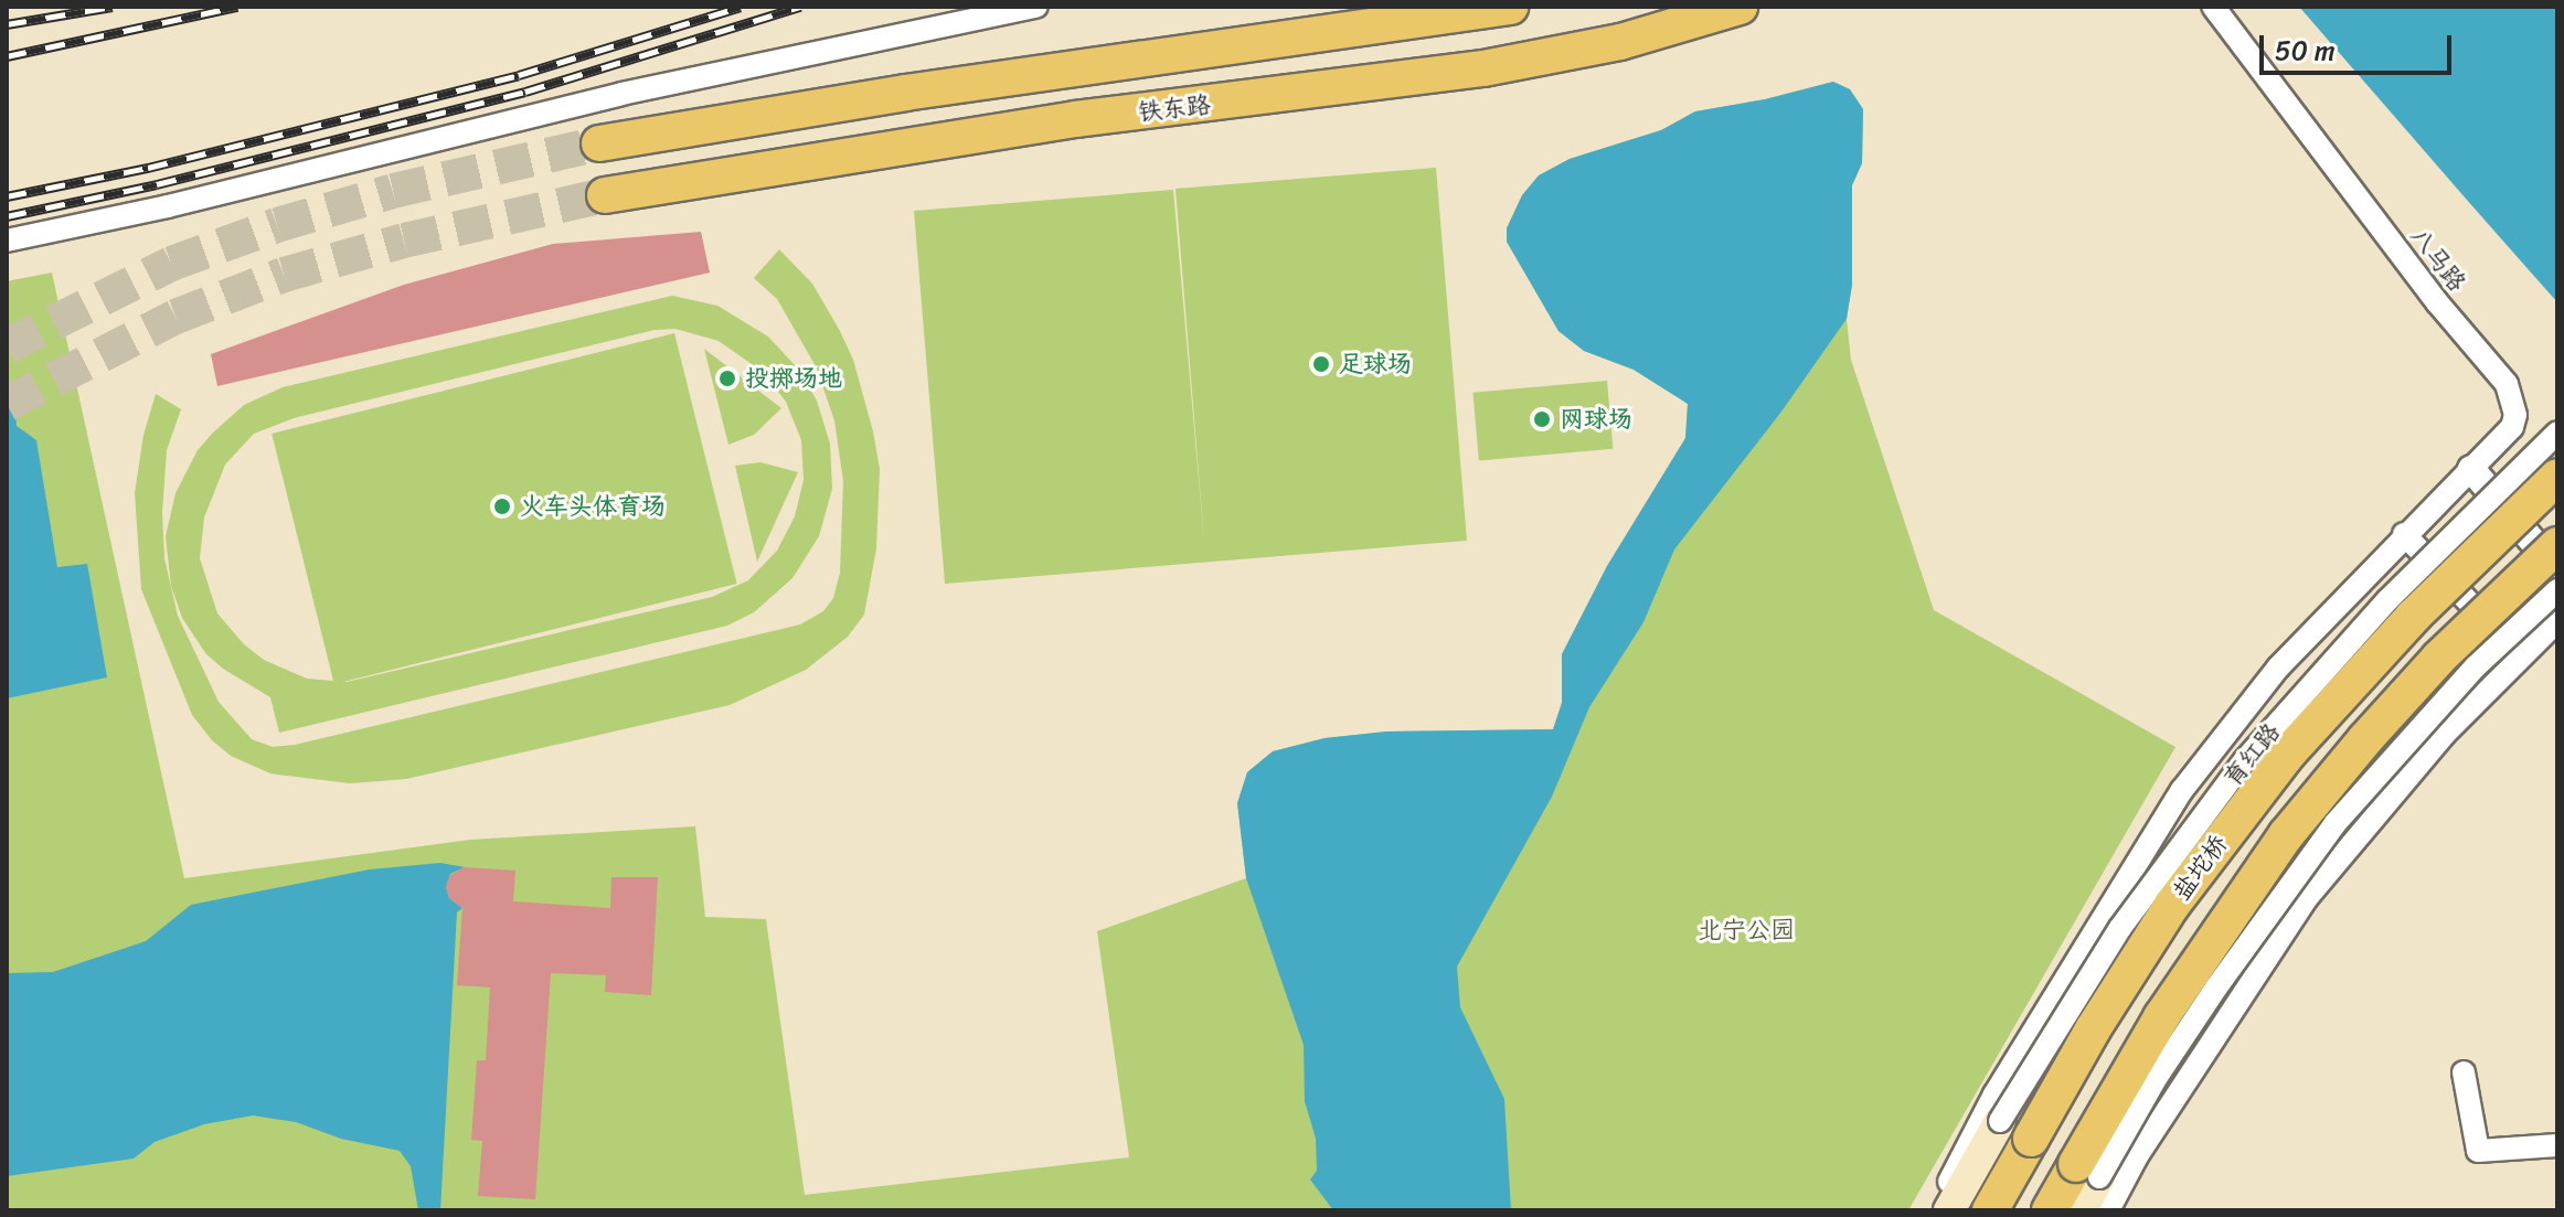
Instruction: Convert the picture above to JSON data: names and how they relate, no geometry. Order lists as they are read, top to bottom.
{
  "streets": {
    "highway": ["铁东路", "育红路", "盐坨桥"],
    "street": ["八马路"]
  },
  "crossings": [
    ["育红路", "盐坨桥"]
  ],
  "parks": ["北宁公园"],
  "places": [
    "足球场",
    "投掷场地",
    "网球场",
    "火车头体育场"
  ],
  "scale_bar": "50 m"
}
